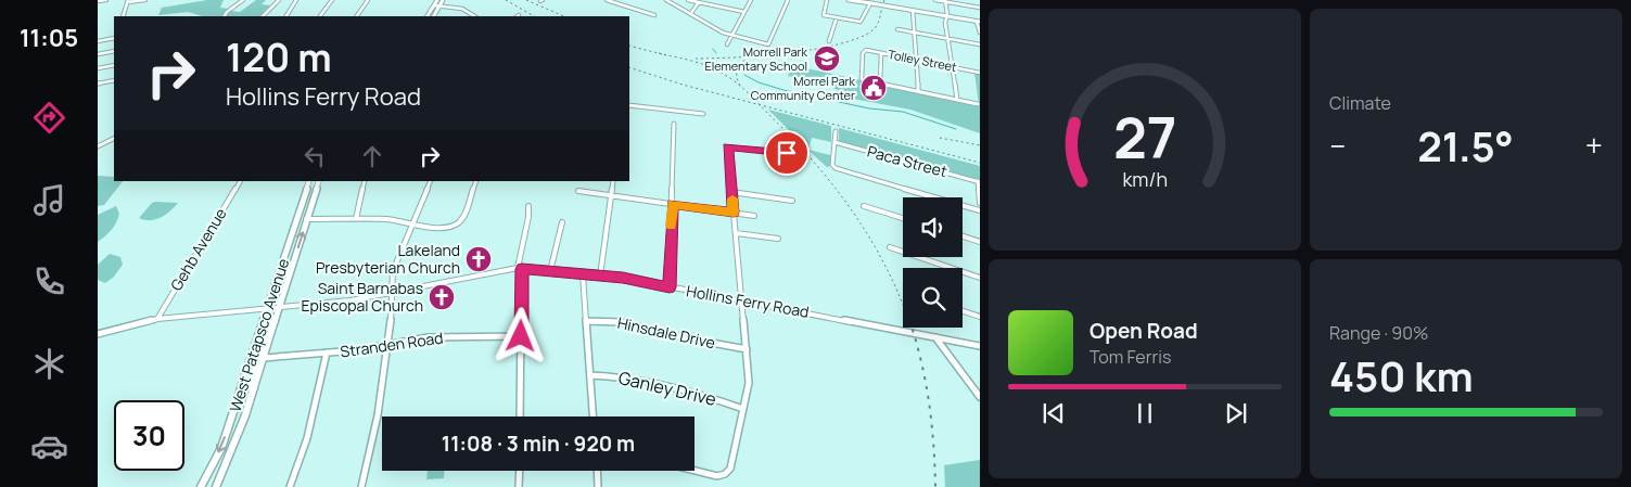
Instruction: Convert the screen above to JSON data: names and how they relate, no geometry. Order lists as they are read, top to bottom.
{
  "streets": {
    "main road": ["West Patapsco Avenue"],
    "street": [
      "Tolley Street",
      "Paca Street",
      "Gehb Avenue",
      "Hollins Ferry Road",
      "Hinsdale Drive",
      "Stranden Road",
      "Ganley Drive"
    ]
  },
  "crossings": [
    ["Gehb Avenue", "Hollins Ferry Road"],
    ["Hollins Ferry Road", "West Patapsco Avenue"],
    ["West Patapsco Avenue", "Stranden Road"]
  ],
  "places": {
    "school or university": ["Morrell Park Elementary School"],
    "public building": ["Morrel Park Community Center"],
    "church": ["Lakeland Presbyterian Church", "Saint Barnabas Episcopal Church"]
  },
  "page": {
    "tabs": "11:05",
    "tile": [
      "Climate",
      ["Range · 90%", "450 km"]
    ],
    "turn": ["120 m", "Hollins Ferry Road"],
    "heat": ["−", "21.5°", "+"],
    "song": ["Open Road", "Tom Ferris"],
    "limit": "30",
    "trip": "11:08 · 3 min · 920 m",
    "gauge": ["27", "km/h"]
  }
}
